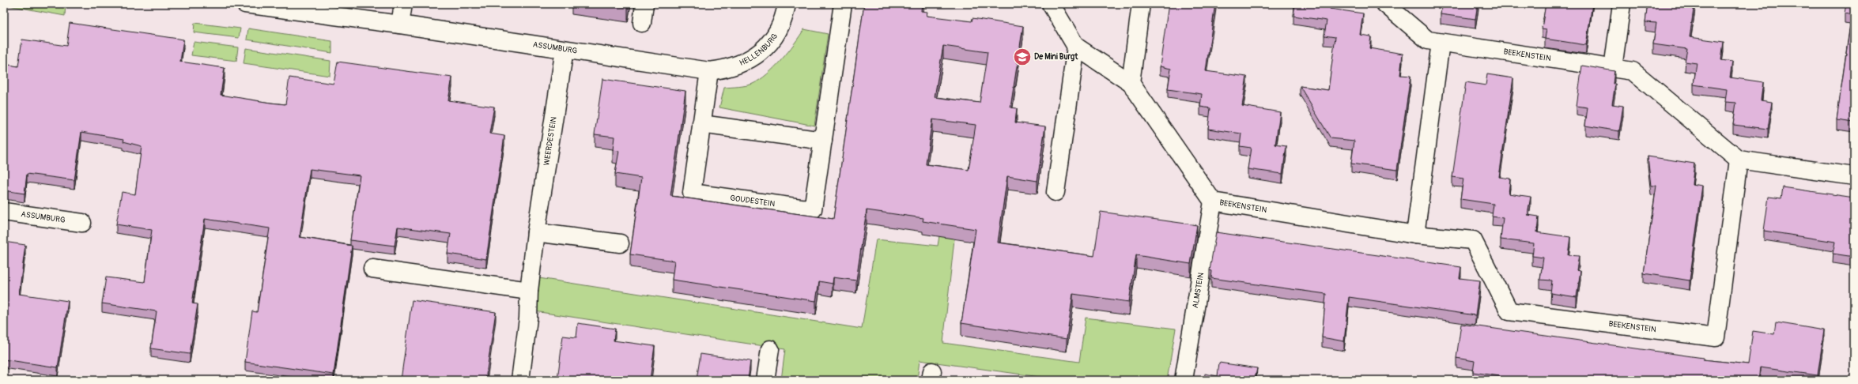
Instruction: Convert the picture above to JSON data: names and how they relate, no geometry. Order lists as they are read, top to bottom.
{
  "streets": {
    "street": [
      "ASSUMBURG",
      "HELLENBURG",
      "BEEKENSTEIN",
      "WEERDESTEIN",
      "GOUDESTEIN",
      "ALMSTEIN"
    ]
  },
  "crossings": [
    ["ASSUMBURG", "HELLENBURG"],
    ["ASSUMBURG", "WEERDESTEIN"],
    ["ASSUMBURG", "GOUDESTEIN"],
    ["HELLENBURG", "GOUDESTEIN"],
    ["BEEKENSTEIN", "ALMSTEIN"]
  ],
  "places": {
    "school or university": ["De Mini Burgt"]
  }
}
